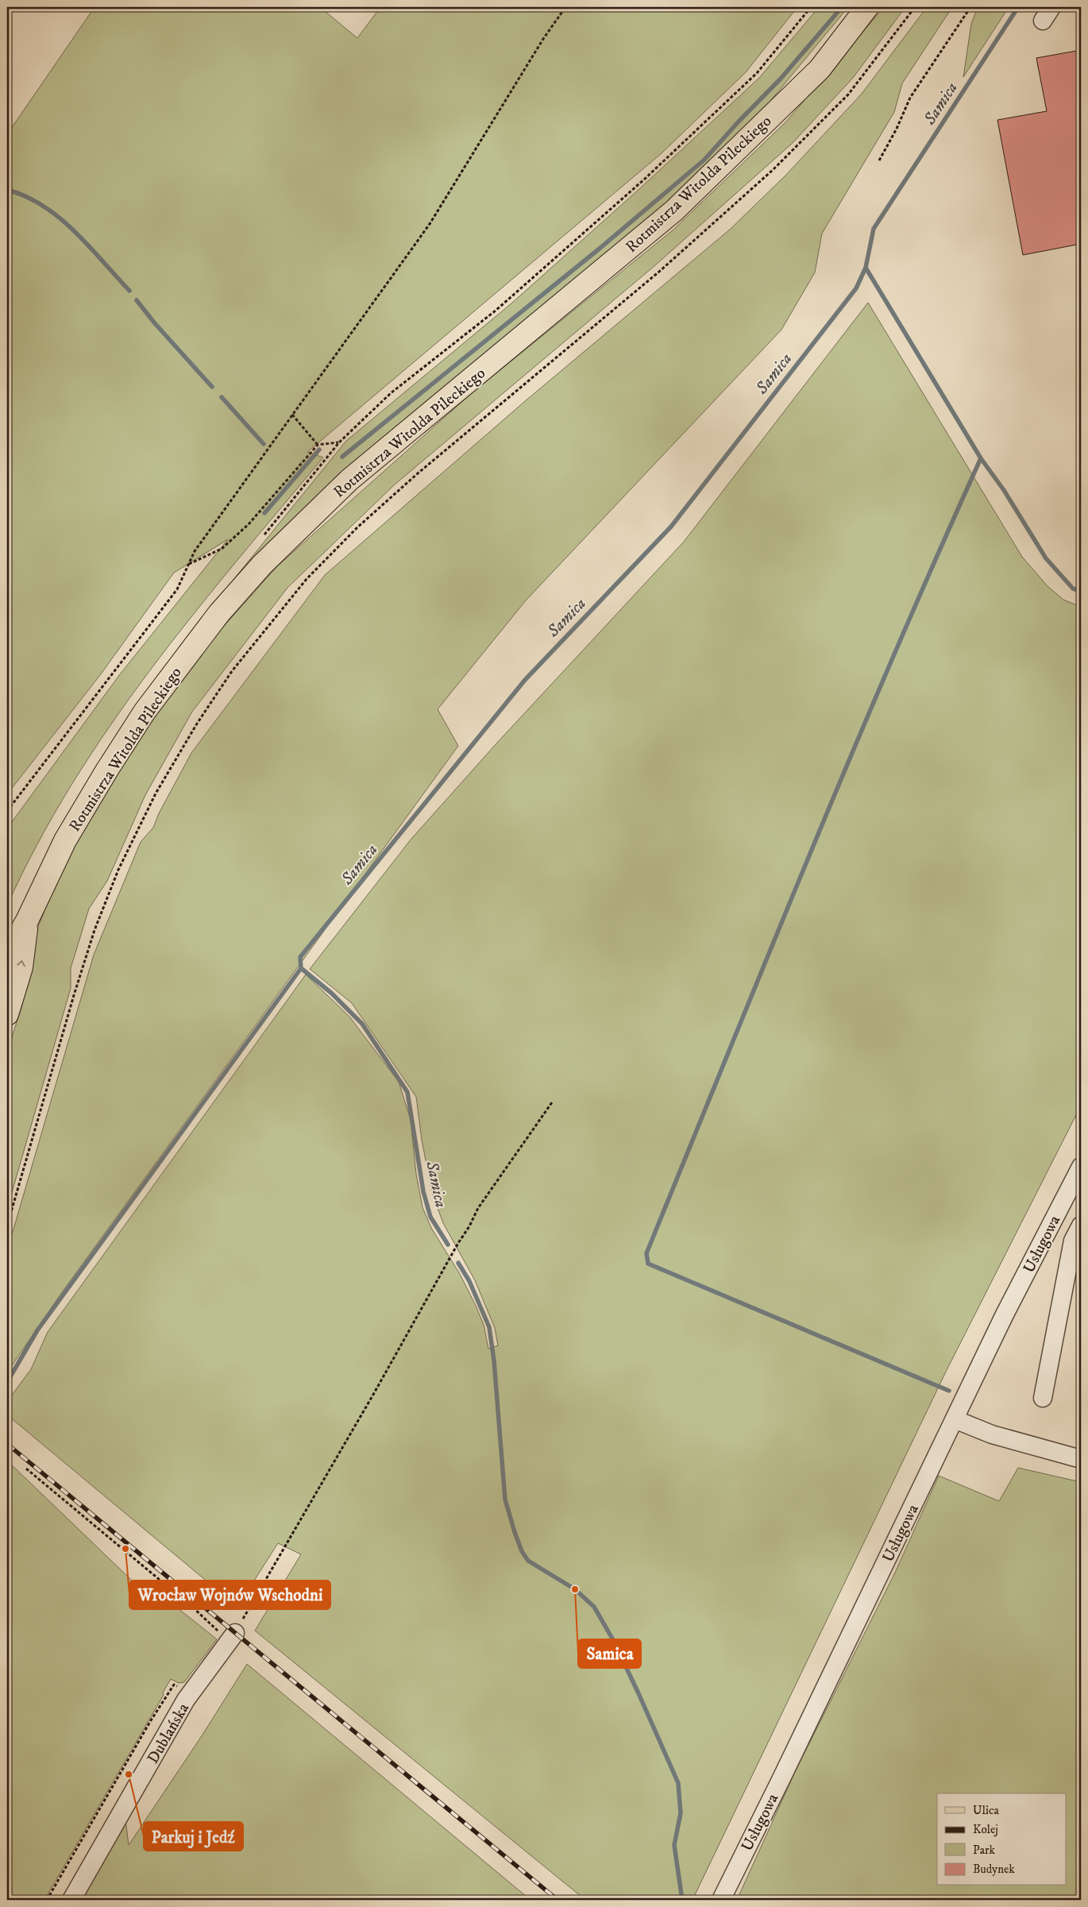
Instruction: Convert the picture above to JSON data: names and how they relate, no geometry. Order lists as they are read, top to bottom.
{
  "streets": {
    "main road": ["Rotmistrza Witolda Pileckiego"],
    "lane": ["Usługowa", "Dublańska"]
  },
  "water": ["Samica"],
  "places": ["Wrocław Wojnów Wschodni", "Samica", "Parkuj i Jedź"],
  "legend": [
    "Ulica",
    "Kolej",
    "Park",
    "Budynek"
  ]
}
